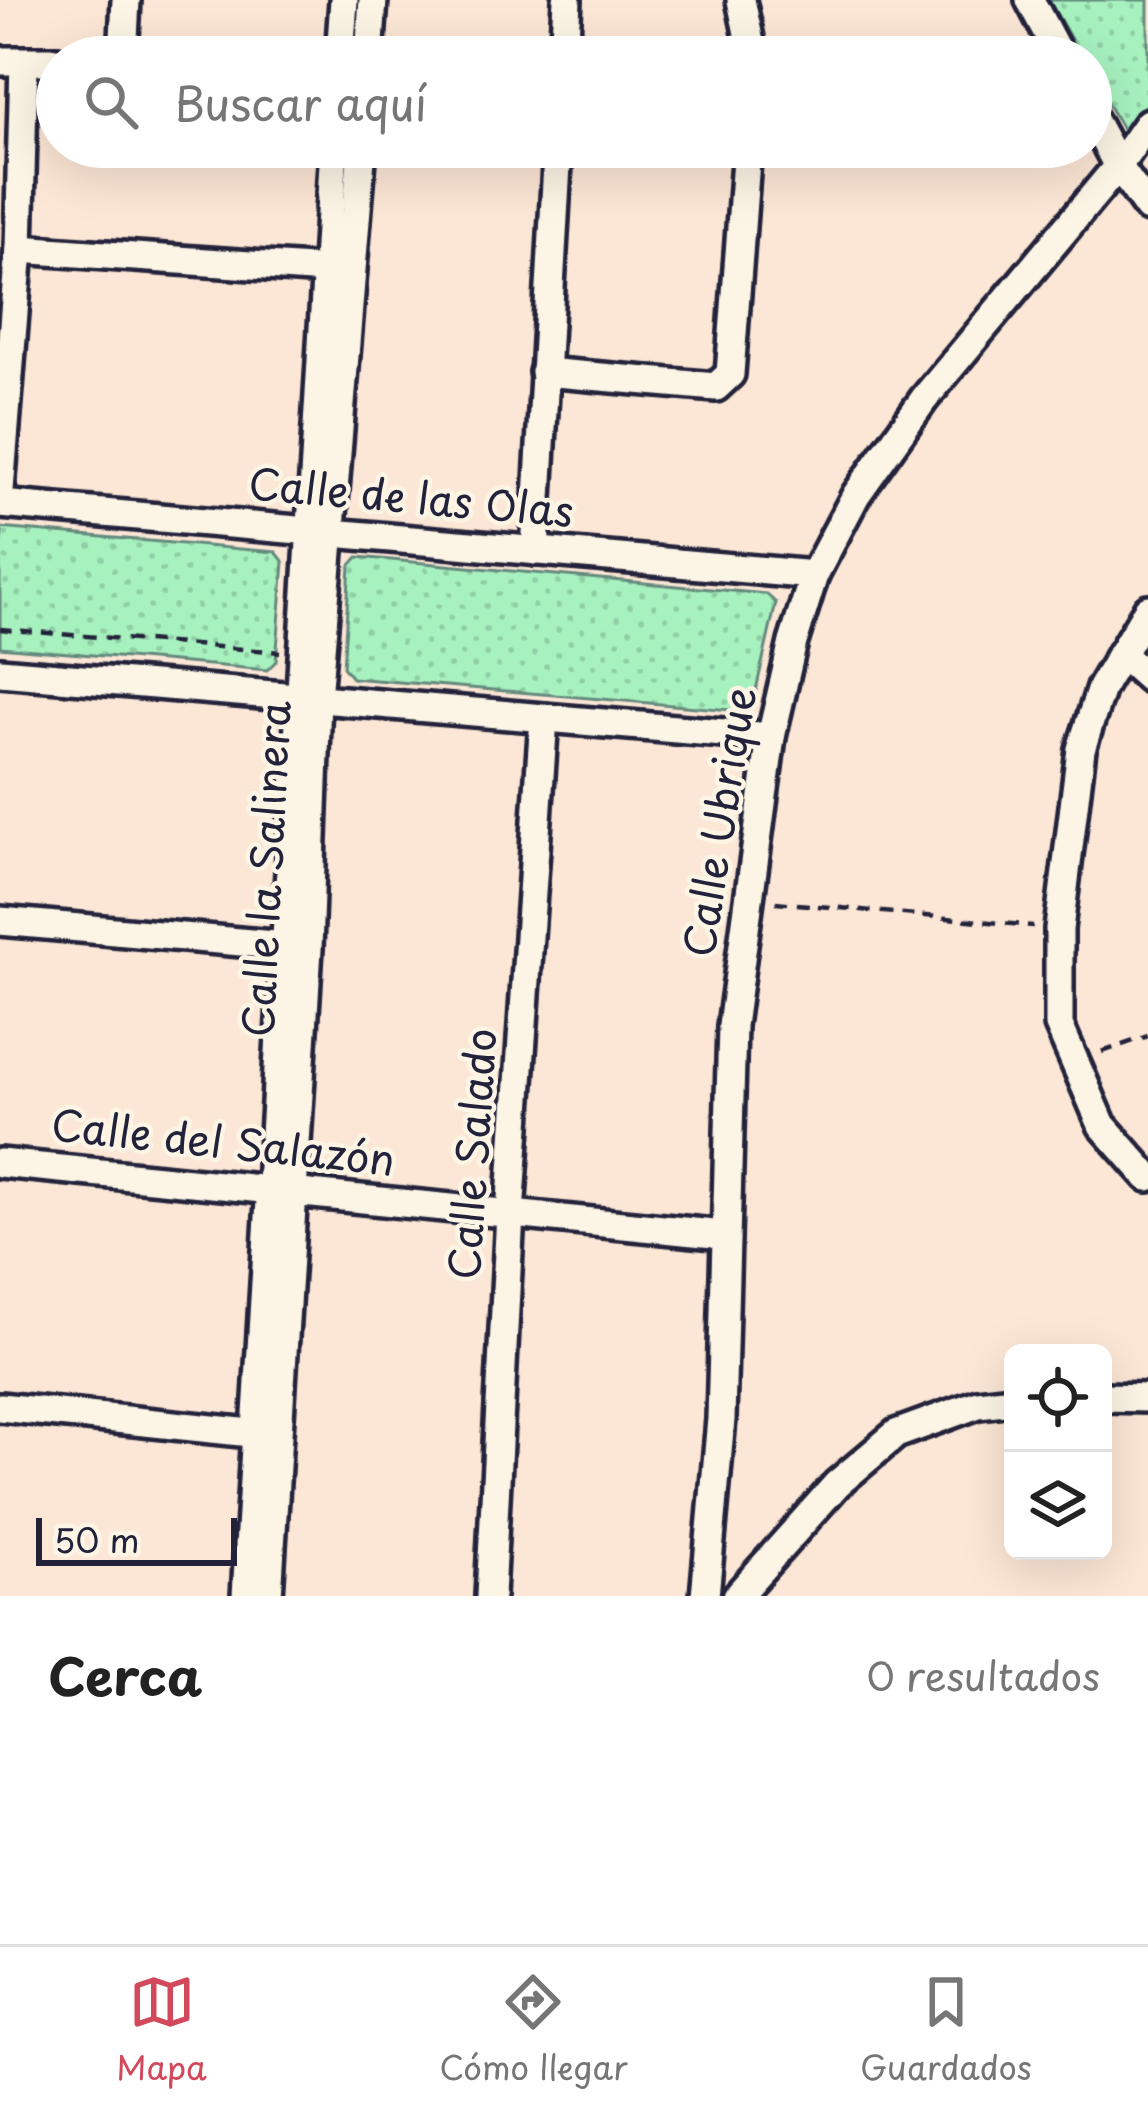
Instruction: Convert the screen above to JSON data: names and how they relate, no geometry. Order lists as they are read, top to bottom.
{
  "streets": {
    "street": [
      "Calle de las Olas",
      "Calle Ubrique",
      "Calle la Salinera",
      "Calle del Salazón",
      "Calle Salado"
    ]
  },
  "crossings": [
    ["Calle de las Olas", "Calle Ubrique"],
    ["Calle de las Olas", "Calle la Salinera"],
    ["Calle Ubrique", "Calle del Salazón"],
    ["Calle la Salinera", "Calle del Salazón"],
    ["Calle del Salazón", "Calle Salado"]
  ],
  "scale_bar": "50 m",
  "page": {
    "search": "Buscar aquí",
    "scale": "50 m",
    "heading": ["Cerca", "0 resultados"],
    "nav": ["Mapa", "Cómo llegar", "Guardados"]
  }
}
